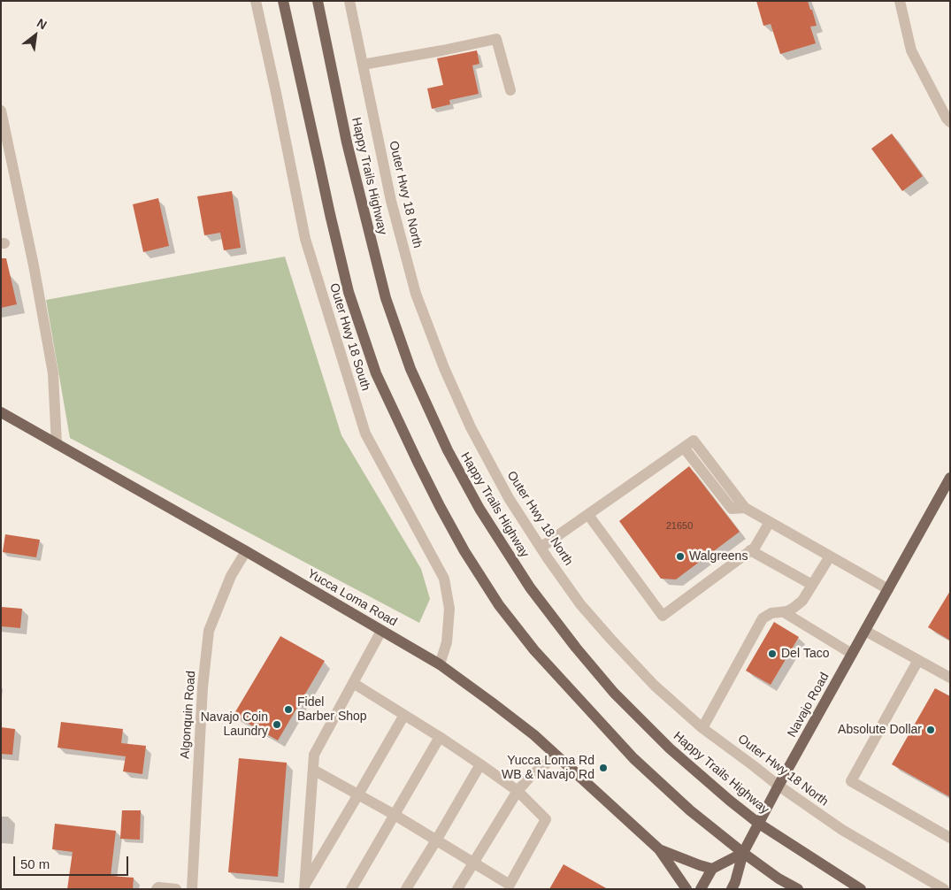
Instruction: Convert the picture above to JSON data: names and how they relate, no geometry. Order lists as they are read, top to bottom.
{
  "streets": {
    "main road": ["Happy Trails Highway", "Yucca Loma Road", "Navajo Road"],
    "street": ["Outer Hwy 18 North", "Outer Hwy 18 South", "Algonquin Road"]
  },
  "crossings": [
    ["Happy Trails Highway", "Navajo Road"],
    ["Outer Hwy 18 North", "Navajo Road"],
    ["Outer Hwy 18 South", "Yucca Loma Road"],
    ["Yucca Loma Road", "Algonquin Road"]
  ],
  "places": [
    "Walgreens",
    "Del Taco",
    "Fidel Barber Shop",
    "Navajo Coin Laundry",
    "Absolute Dollar",
    "Yucca Loma Rd WB & Navajo Rd"
  ],
  "house_numbers": ["21650"],
  "scale_bar": "50 m",
  "north": "top right"
}
